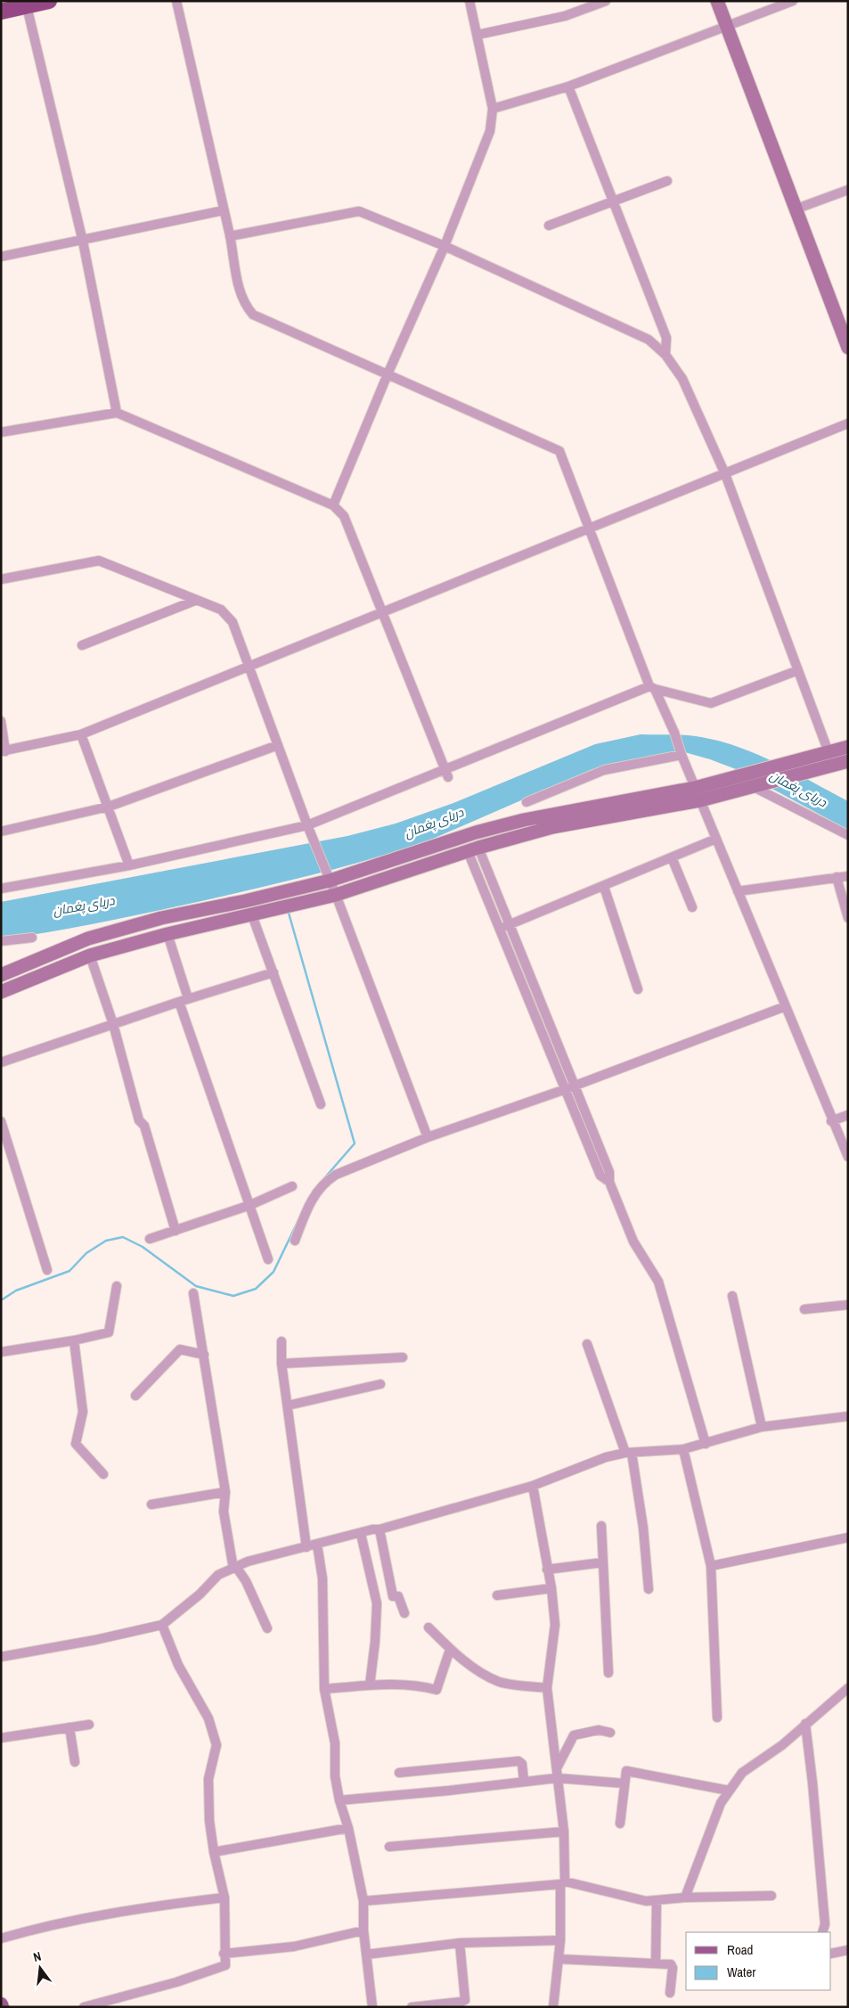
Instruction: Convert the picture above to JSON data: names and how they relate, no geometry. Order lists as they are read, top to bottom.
{
  "water": ["دریای پغمان"],
  "legend": ["Road", "Water"],
  "north": "top"
}
